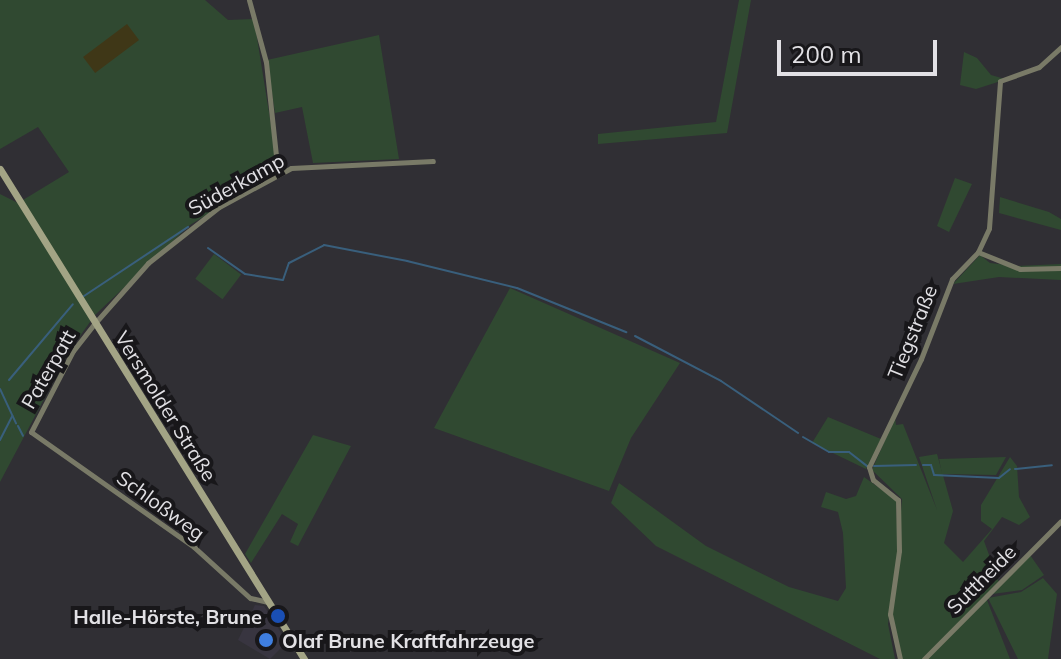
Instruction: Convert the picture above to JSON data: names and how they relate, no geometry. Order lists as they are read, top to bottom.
{
  "streets": {
    "main road": ["Versmolder Straße"],
    "street": [
      "Süderkamp",
      "Tiegstraße",
      "Paterpatt",
      "Schloßweg",
      "Suttheide"
    ]
  },
  "crossings": [
    ["Süderkamp", "Paterpatt"],
    ["Süderkamp", "Versmolder Straße"],
    ["Paterpatt", "Versmolder Straße"],
    ["Paterpatt", "Schloßweg"],
    ["Versmolder Straße", "Schloßweg"]
  ],
  "places": ["Halle-Hörste, Brune", "Olaf Brune Kraftfahrzeuge"],
  "scale_bar": "200 m"
}
